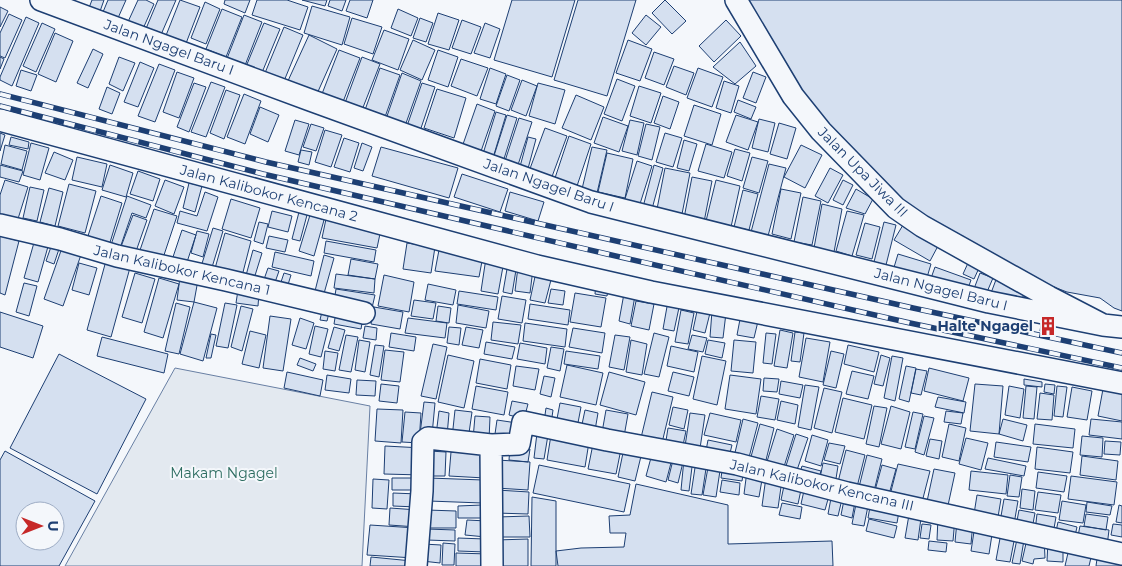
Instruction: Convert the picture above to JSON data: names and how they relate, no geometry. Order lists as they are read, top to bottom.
{
  "streets": {
    "street": [
      "Jalan Ngagel Baru I",
      "Jalan Upa Jiwa III",
      "Jalan Kalibokor Kencana 2",
      "Jalan Kalibokor Kencana 1",
      "Jalan Kalibokor Kencana III"
    ]
  },
  "crossings": [
    ["Jalan Ngagel Baru I", "Jalan Upa Jiwa III"]
  ],
  "parks": ["Makam Ngagel"],
  "places": {
    "building": ["Halte Ngagel"]
  },
  "north": "right"
}
